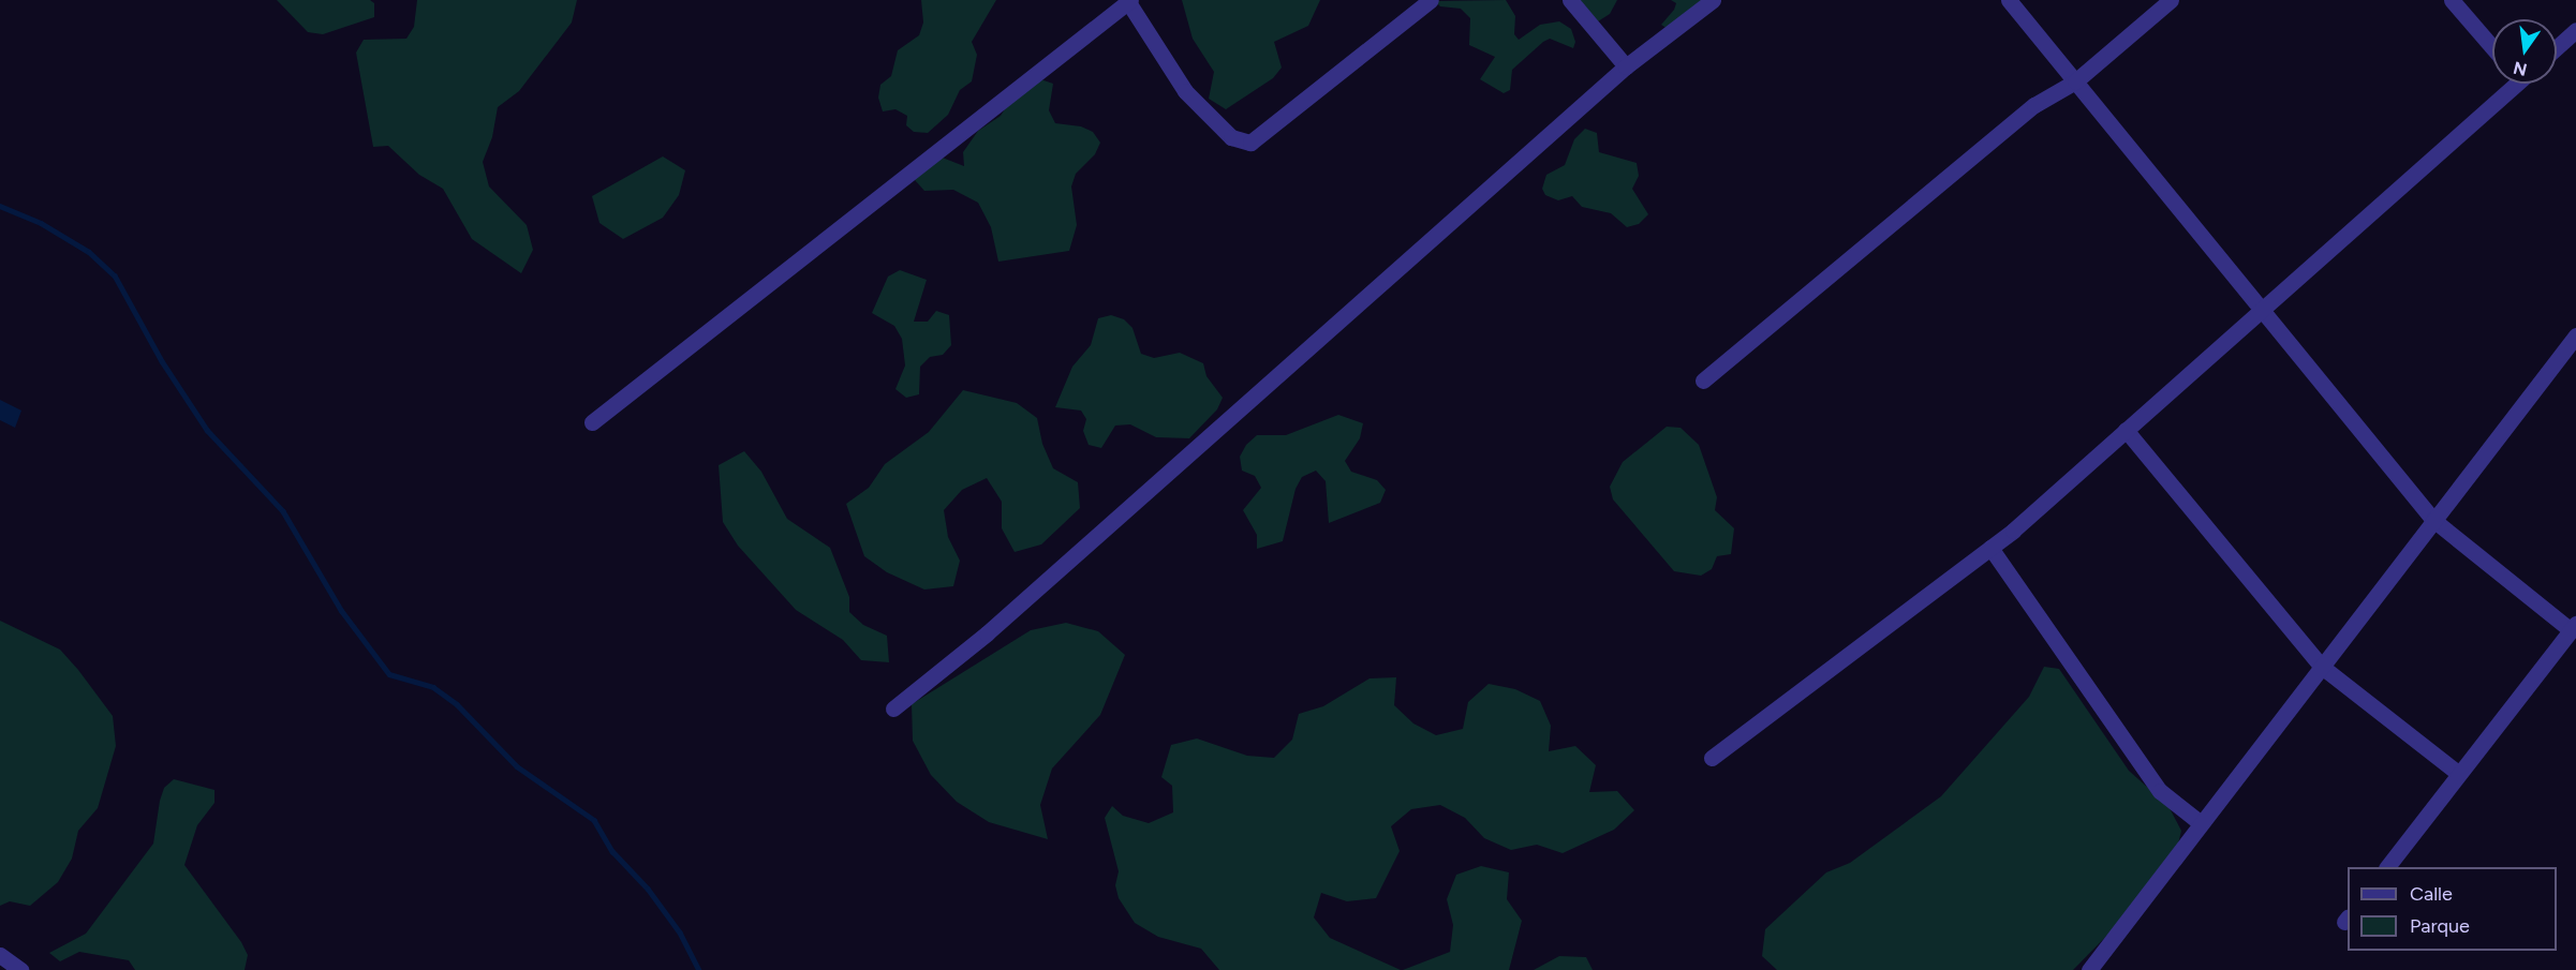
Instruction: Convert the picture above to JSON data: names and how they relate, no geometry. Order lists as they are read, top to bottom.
{
  "legend": ["Calle", "Parque"],
  "north": "bottom"
}
